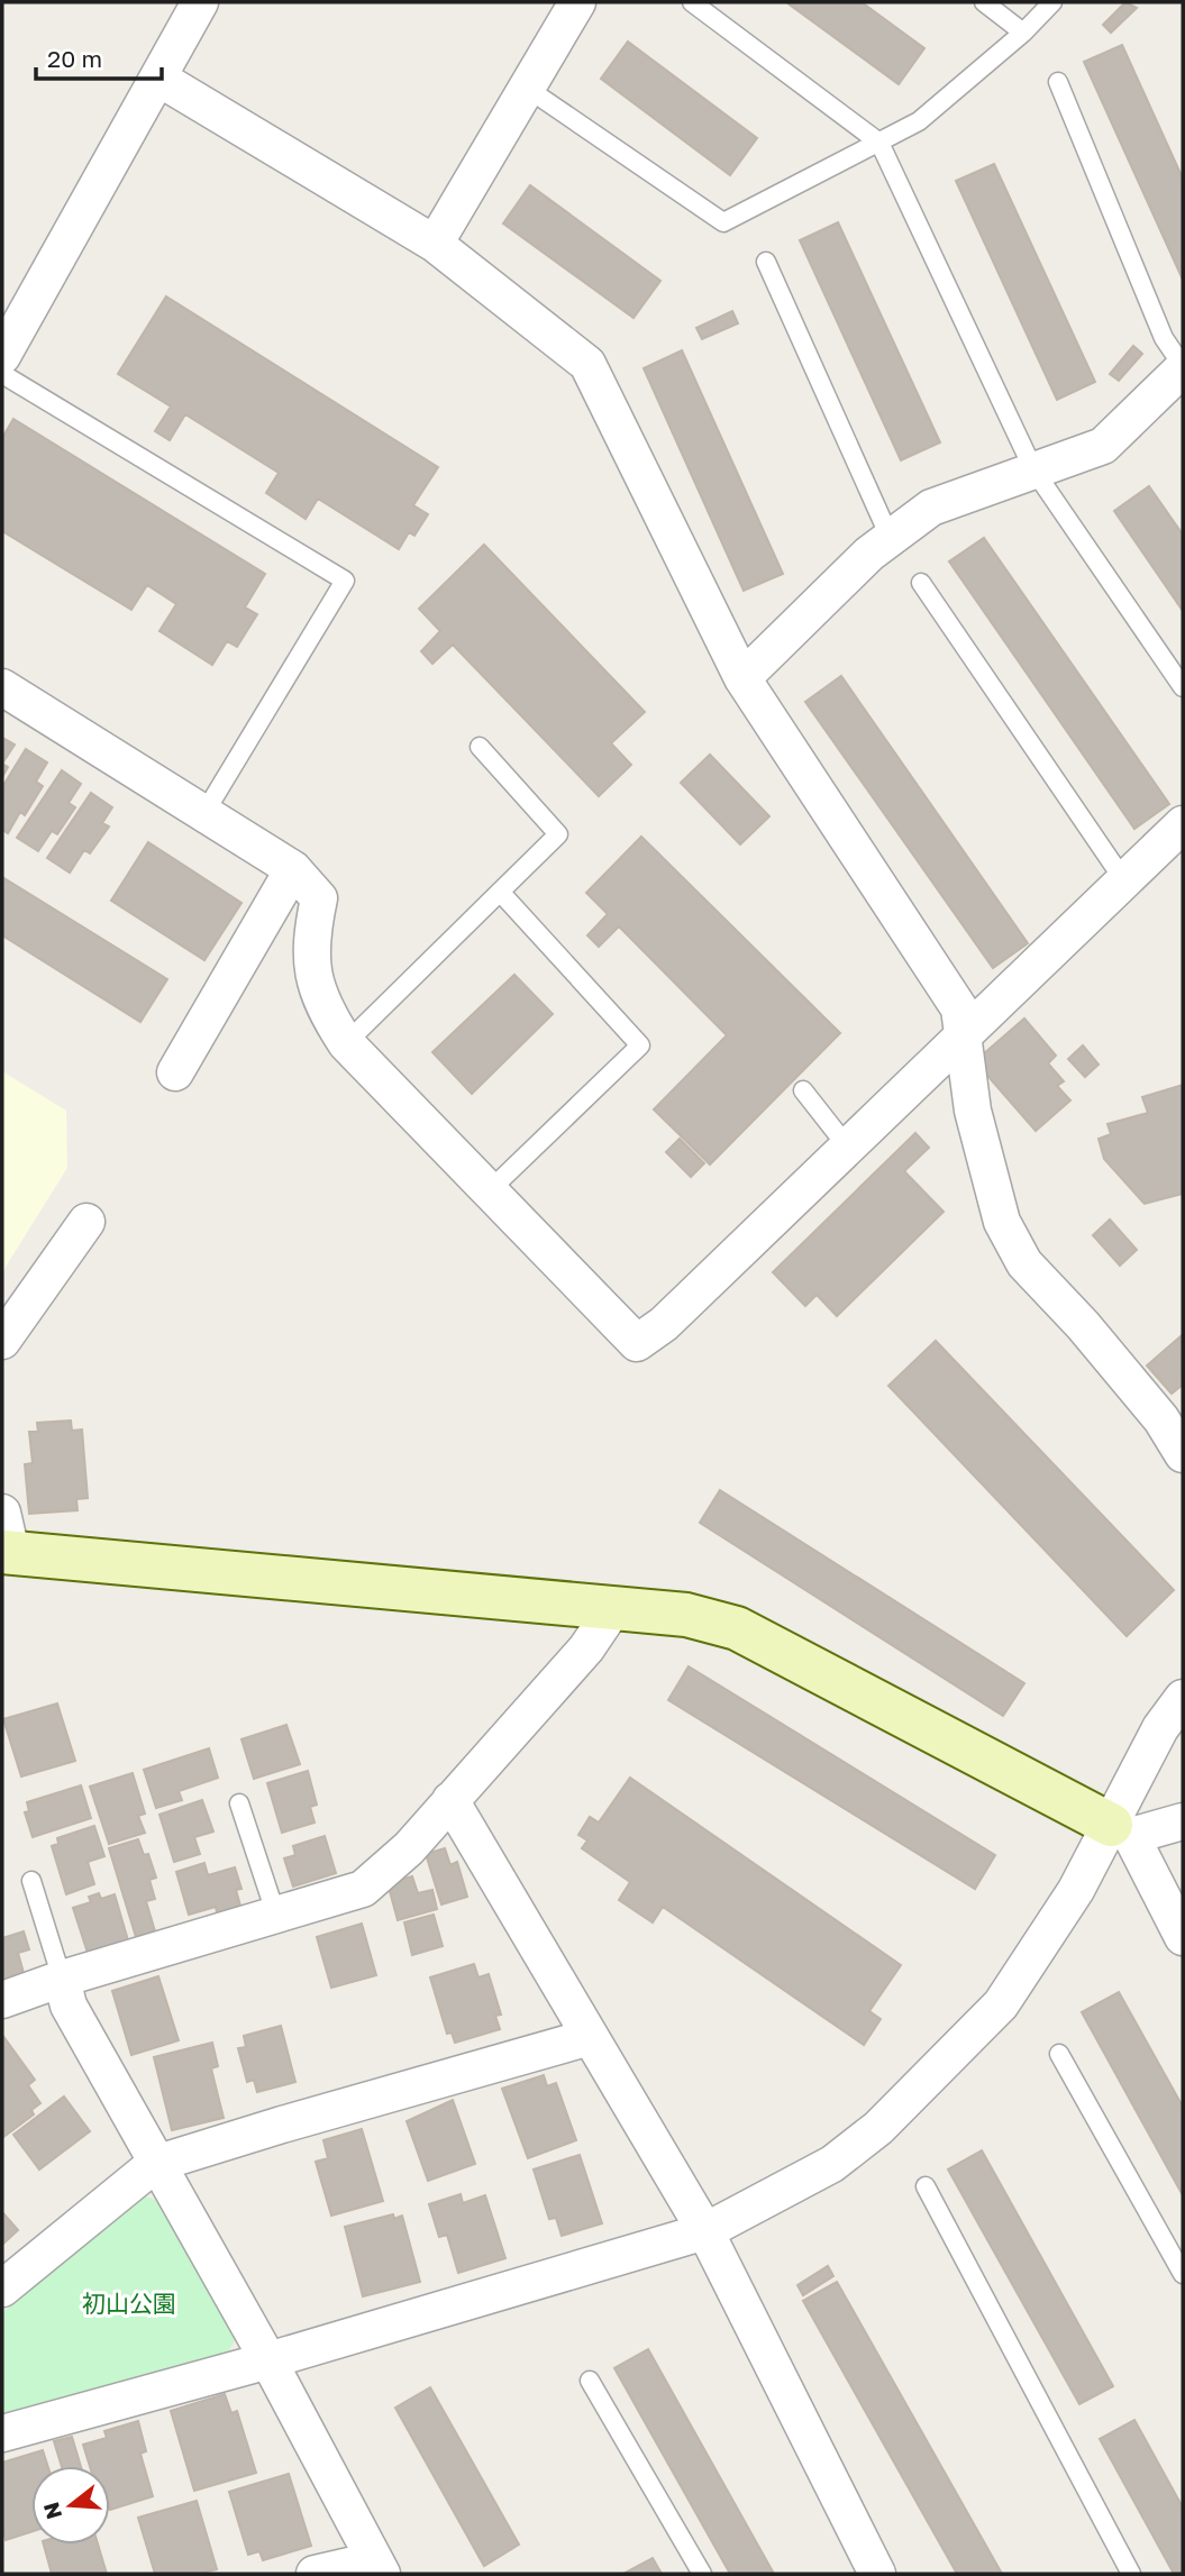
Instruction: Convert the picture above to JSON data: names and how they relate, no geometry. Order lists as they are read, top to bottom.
{
  "parks": ["初山公園"],
  "scale_bar": "20 m",
  "north": "left"
}
